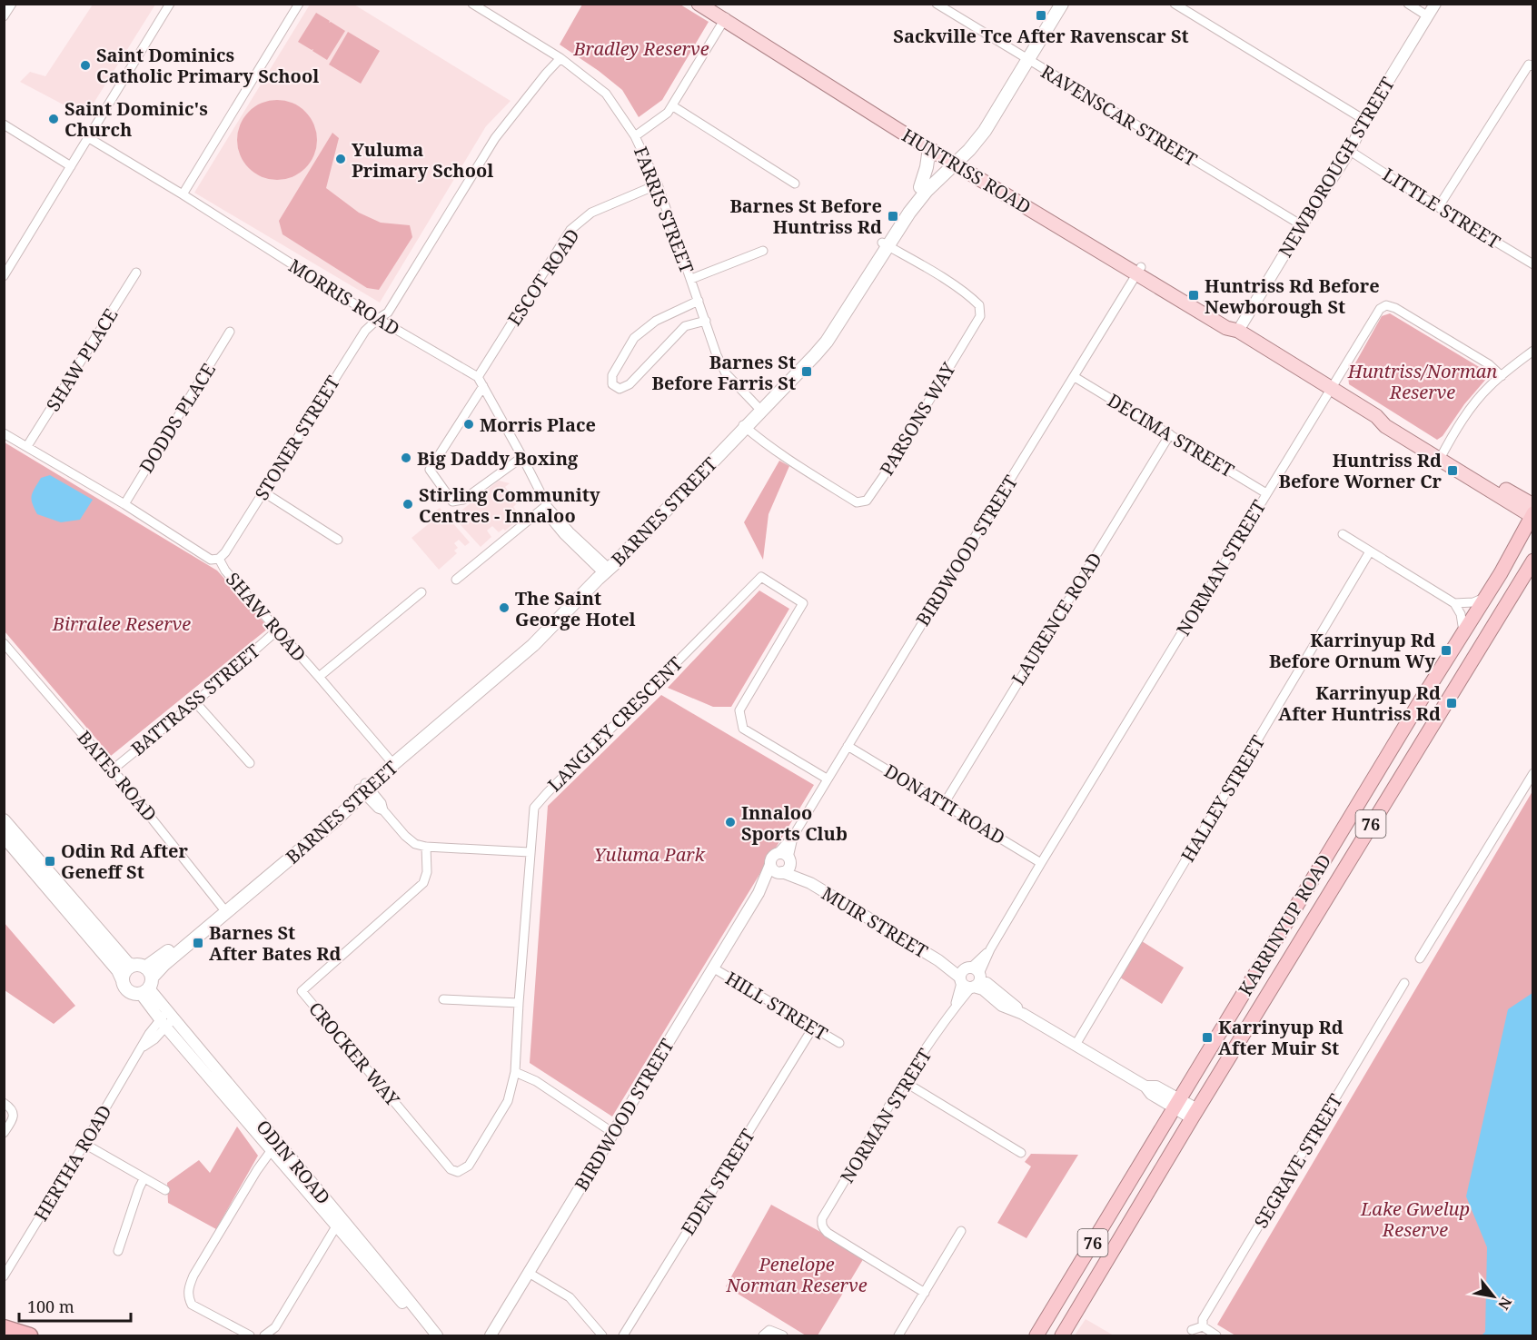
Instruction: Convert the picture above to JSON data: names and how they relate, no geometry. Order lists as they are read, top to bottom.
{
  "streets": {
    "highway": ["76", "KARRINYUP ROAD"],
    "main road": ["HUNTRISS ROAD", "BARNES STREET", "ODIN ROAD"],
    "street": [
      "RAVENSCAR STREET",
      "NEWBOROUGH STREET",
      "LITTLE STREET",
      "FARRIS STREET",
      "ESCOT ROAD",
      "MORRIS ROAD",
      "SHAW PLACE",
      "DODDS PLACE",
      "PARSONS WAY",
      "DECIMA STREET",
      "STONER STREET",
      "BIRDWOOD STREET",
      "NORMAN STREET",
      "SHAW ROAD",
      "LAURENCE ROAD",
      "BATTRASS STREET",
      "LANGLEY CRESCENT",
      "BATES ROAD",
      "HALLEY STREET",
      "DONATTI ROAD",
      "MUIR STREET",
      "HILL STREET",
      "CROCKER WAY",
      "SEGRAVE STREET",
      "HERTHA ROAD",
      "EDEN STREET"
    ]
  },
  "crossings": [
    ["RAVENSCAR STREET", "NEWBOROUGH STREET"],
    ["NEWBOROUGH STREET", "HUNTRISS ROAD"],
    ["NEWBOROUGH STREET", "LITTLE STREET"],
    ["HUNTRISS ROAD", "BARNES STREET"],
    ["HUNTRISS ROAD", "BIRDWOOD STREET"],
    ["HUNTRISS ROAD", "NORMAN STREET"],
    ["HUNTRISS ROAD", "KARRINYUP ROAD"],
    ["FARRIS STREET", "ESCOT ROAD"],
    ["FARRIS STREET", "STONER STREET"],
    ["FARRIS STREET", "BARNES STREET"],
    ["ESCOT ROAD", "MORRIS ROAD"],
    ["MORRIS ROAD", "STONER STREET"],
    ["MORRIS ROAD", "BARNES STREET"],
    ["SHAW PLACE", "SHAW ROAD"],
    ["DODDS PLACE", "SHAW ROAD"],
    ["PARSONS WAY", "BARNES STREET"],
    ["DECIMA STREET", "BIRDWOOD STREET"],
    ["DECIMA STREET", "NORMAN STREET"],
    ["DECIMA STREET", "LAURENCE ROAD"],
    ["STONER STREET", "SHAW ROAD"],
    ["BARNES STREET", "SHAW ROAD"],
    ["BARNES STREET", "BATES ROAD"],
    ["BARNES STREET", "ODIN ROAD"],
    ["BIRDWOOD STREET", "LANGLEY CRESCENT"],
    ["BIRDWOOD STREET", "DONATTI ROAD"],
    ["BIRDWOOD STREET", "MUIR STREET"],
    ["BIRDWOOD STREET", "HILL STREET"],
    ["NORMAN STREET", "DONATTI ROAD"],
    ["NORMAN STREET", "MUIR STREET"],
    ["SHAW ROAD", "BATTRASS STREET"],
    ["LAURENCE ROAD", "DONATTI ROAD"],
    ["BATTRASS STREET", "BATES ROAD"],
    ["LANGLEY CRESCENT", "CROCKER WAY"],
    ["HALLEY STREET", "MUIR STREET"],
    ["MUIR STREET", "KARRINYUP ROAD"],
    ["HILL STREET", "EDEN STREET"],
    ["ODIN ROAD", "HERTHA ROAD"]
  ],
  "parks": [
    "Bradley Reserve",
    "Huntriss/Norman Reserve",
    "Birralee Reserve",
    "Yuluma Park",
    "Lake Gwelup Reserve",
    "Penelope Norman Reserve"
  ],
  "places": {
    "transit": [
      "Sackville Tce After Ravenscar St",
      "Barnes St Before Huntriss Rd",
      "Huntriss Rd Before Newborough St",
      "Barnes St Before Farris St",
      "Huntriss Rd Before Worner Cr",
      "Karrinyup Rd Before Ornum Wy",
      "Karrinyup Rd After Huntriss Rd",
      "Odin Rd After Geneff St",
      "Barnes St After Bates Rd",
      "Karrinyup Rd After Muir St"
    ],
    "other": [
      "Saint Dominics Catholic Primary School",
      "Saint Dominic's Church",
      "Yuluma Primary School",
      "Morris Place",
      "Big Daddy Boxing",
      "Stirling Community Centres - Innaloo",
      "The Saint George Hotel",
      "Innaloo Sports Club"
    ]
  },
  "scale_bar": "100 m",
  "north": "bottom right"
}
